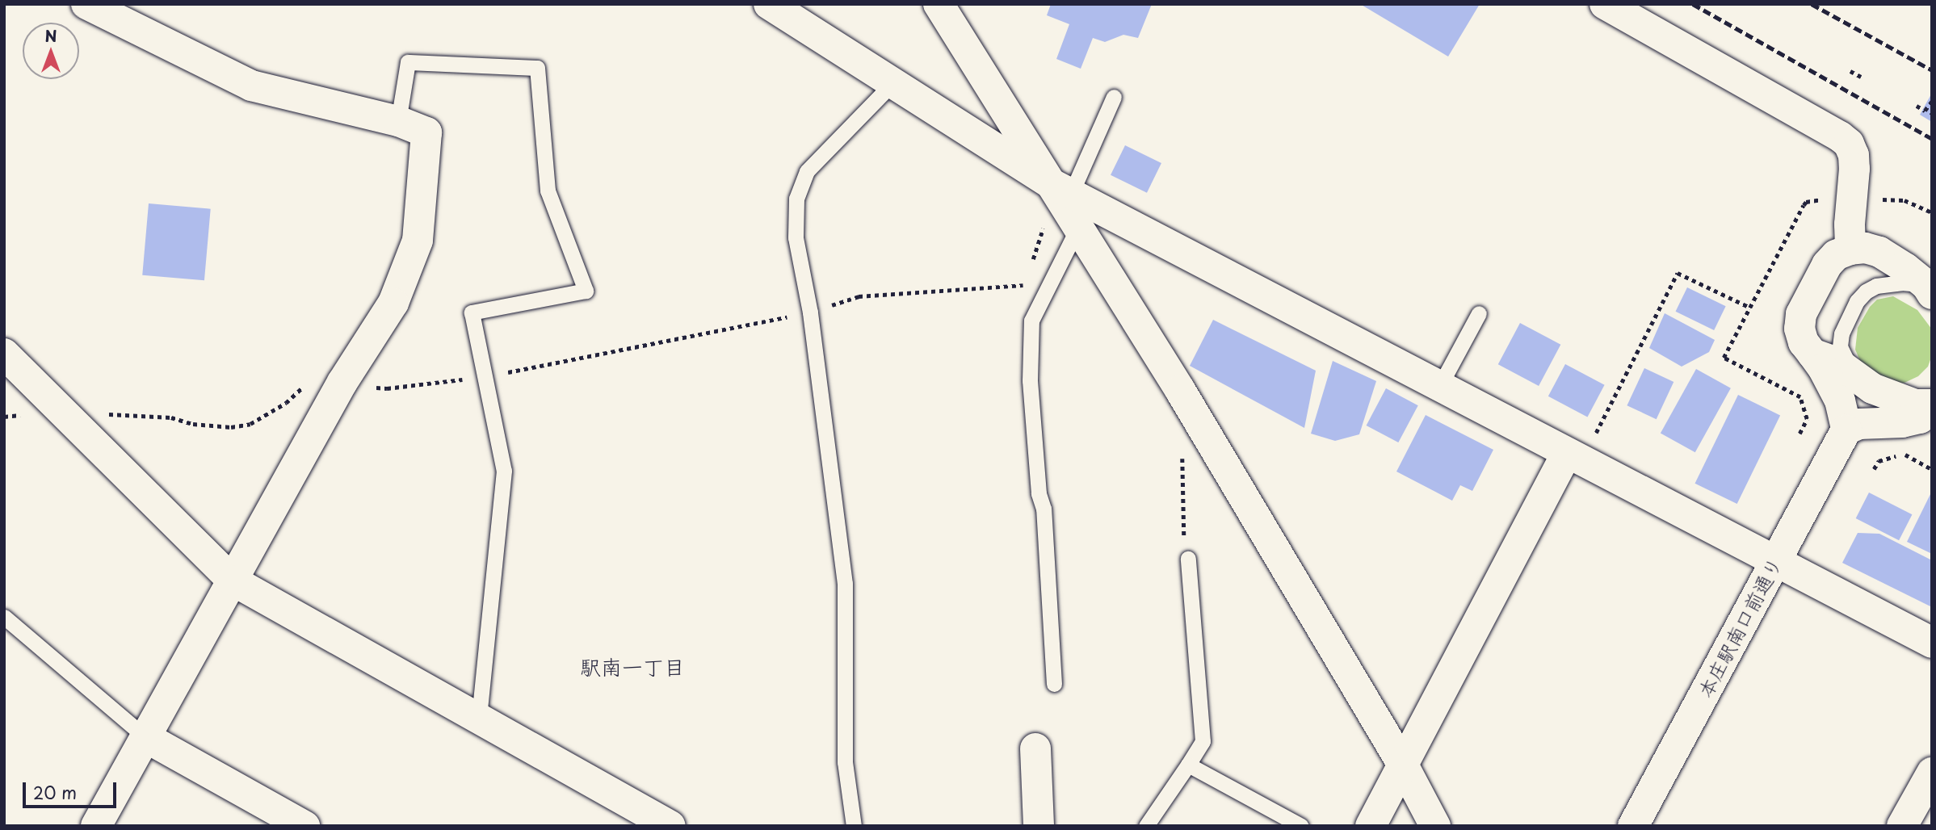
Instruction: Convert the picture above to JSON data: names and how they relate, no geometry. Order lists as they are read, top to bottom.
{
  "streets": {
    "street": ["本庄駅南口前通り"]
  },
  "districts": ["駅南一丁目"],
  "scale_bar": "20 m",
  "north": "top"
}
